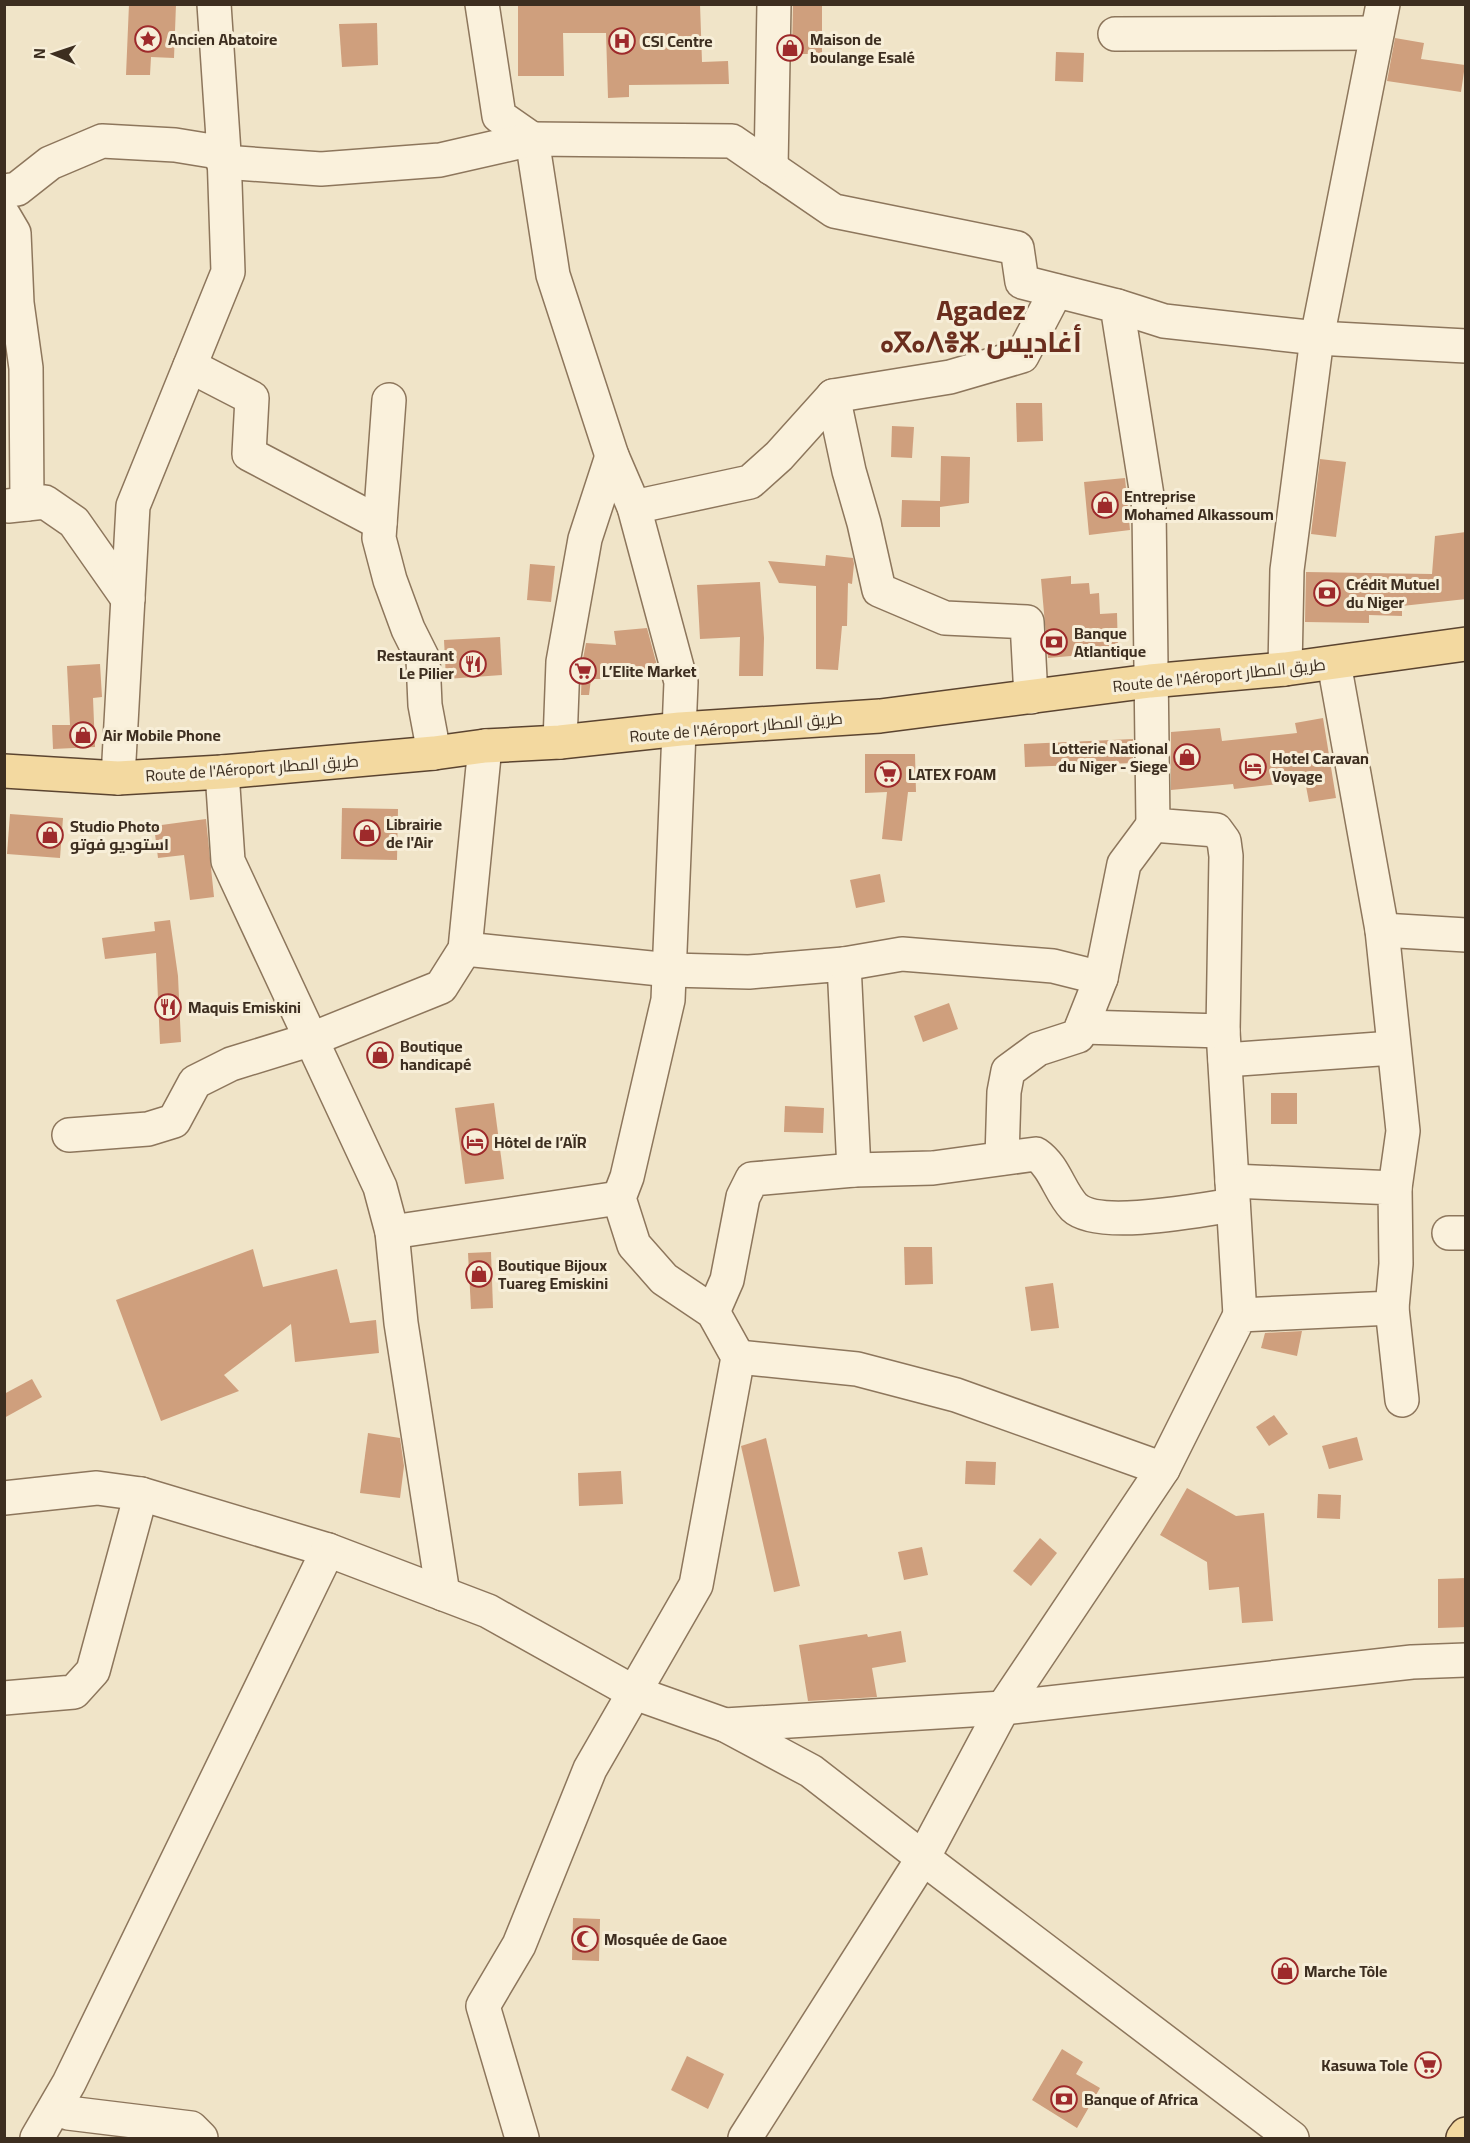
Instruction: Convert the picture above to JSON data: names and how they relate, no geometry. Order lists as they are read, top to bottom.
{
  "streets": {
    "main road": ["Route de l'Aéroport طريق المطار"]
  },
  "districts": ["Agadez ⴰⴳⴰⴷⴻⵣ أغاديس"],
  "places": {
    "place": ["Ancien Abatoire"],
    "hospital": ["CSI Centre"],
    "shop": [
      "Maison de boulange Esalé",
      "Entreprise Mohamed Alkassoum",
      "Air Mobile Phone",
      "Lotterie National du Niger - Siege",
      "Librairie de l'Air",
      "Studio Photo استوديو فوتو",
      "Boutique handicapé",
      "Boutique Bijoux Tuareg Emiskini",
      "Marche Tôle"
    ],
    "bank": ["Crédit Mutuel du Niger", "Banque Atlantique", "Banque of Africa"],
    "restaurant": ["Restaurant Le Pilier", "Maquis Emiskini"],
    "supermarket": ["L’Elite Market", "LATEX FOAM", "Kasuwa Tole"],
    "hotel": ["Hotel Caravan Voyage", "Hôtel de l’AÏR"],
    "mosque": ["Mosquée de Gaoe"]
  },
  "north": "left"
}
